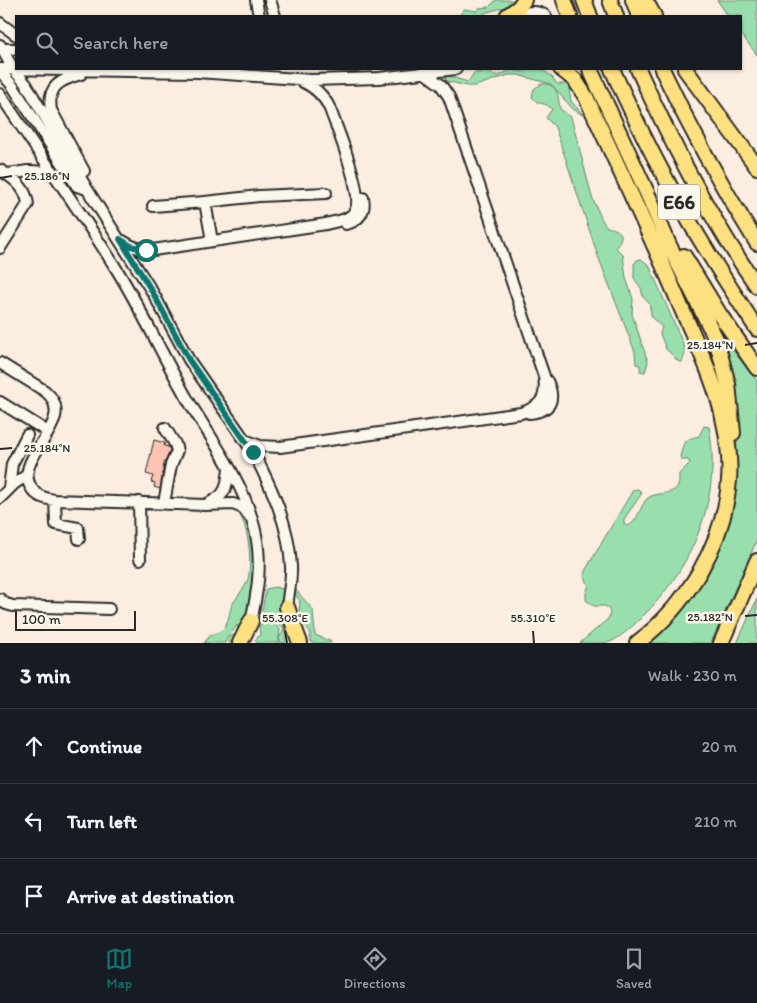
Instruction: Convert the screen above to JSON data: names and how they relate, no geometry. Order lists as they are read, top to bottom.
{
  "streets": {
    "highway": ["E66"]
  },
  "scale_bar": "100 m",
  "page": {
    "search": "Search here",
    "scale": "100 m",
    "heading": ["3 min", "Walk · 230 m"],
    "list": [
      ["Continue", "20 m"],
      ["Turn left", "210 m"],
      "Arrive at destination"
    ],
    "nav": ["Map", "Directions", "Saved"]
  },
  "coordinates": [
    "25.186°N",
    "25.184°N",
    "25.182°N",
    "55.308°E",
    "55.310°E"
  ]
}
